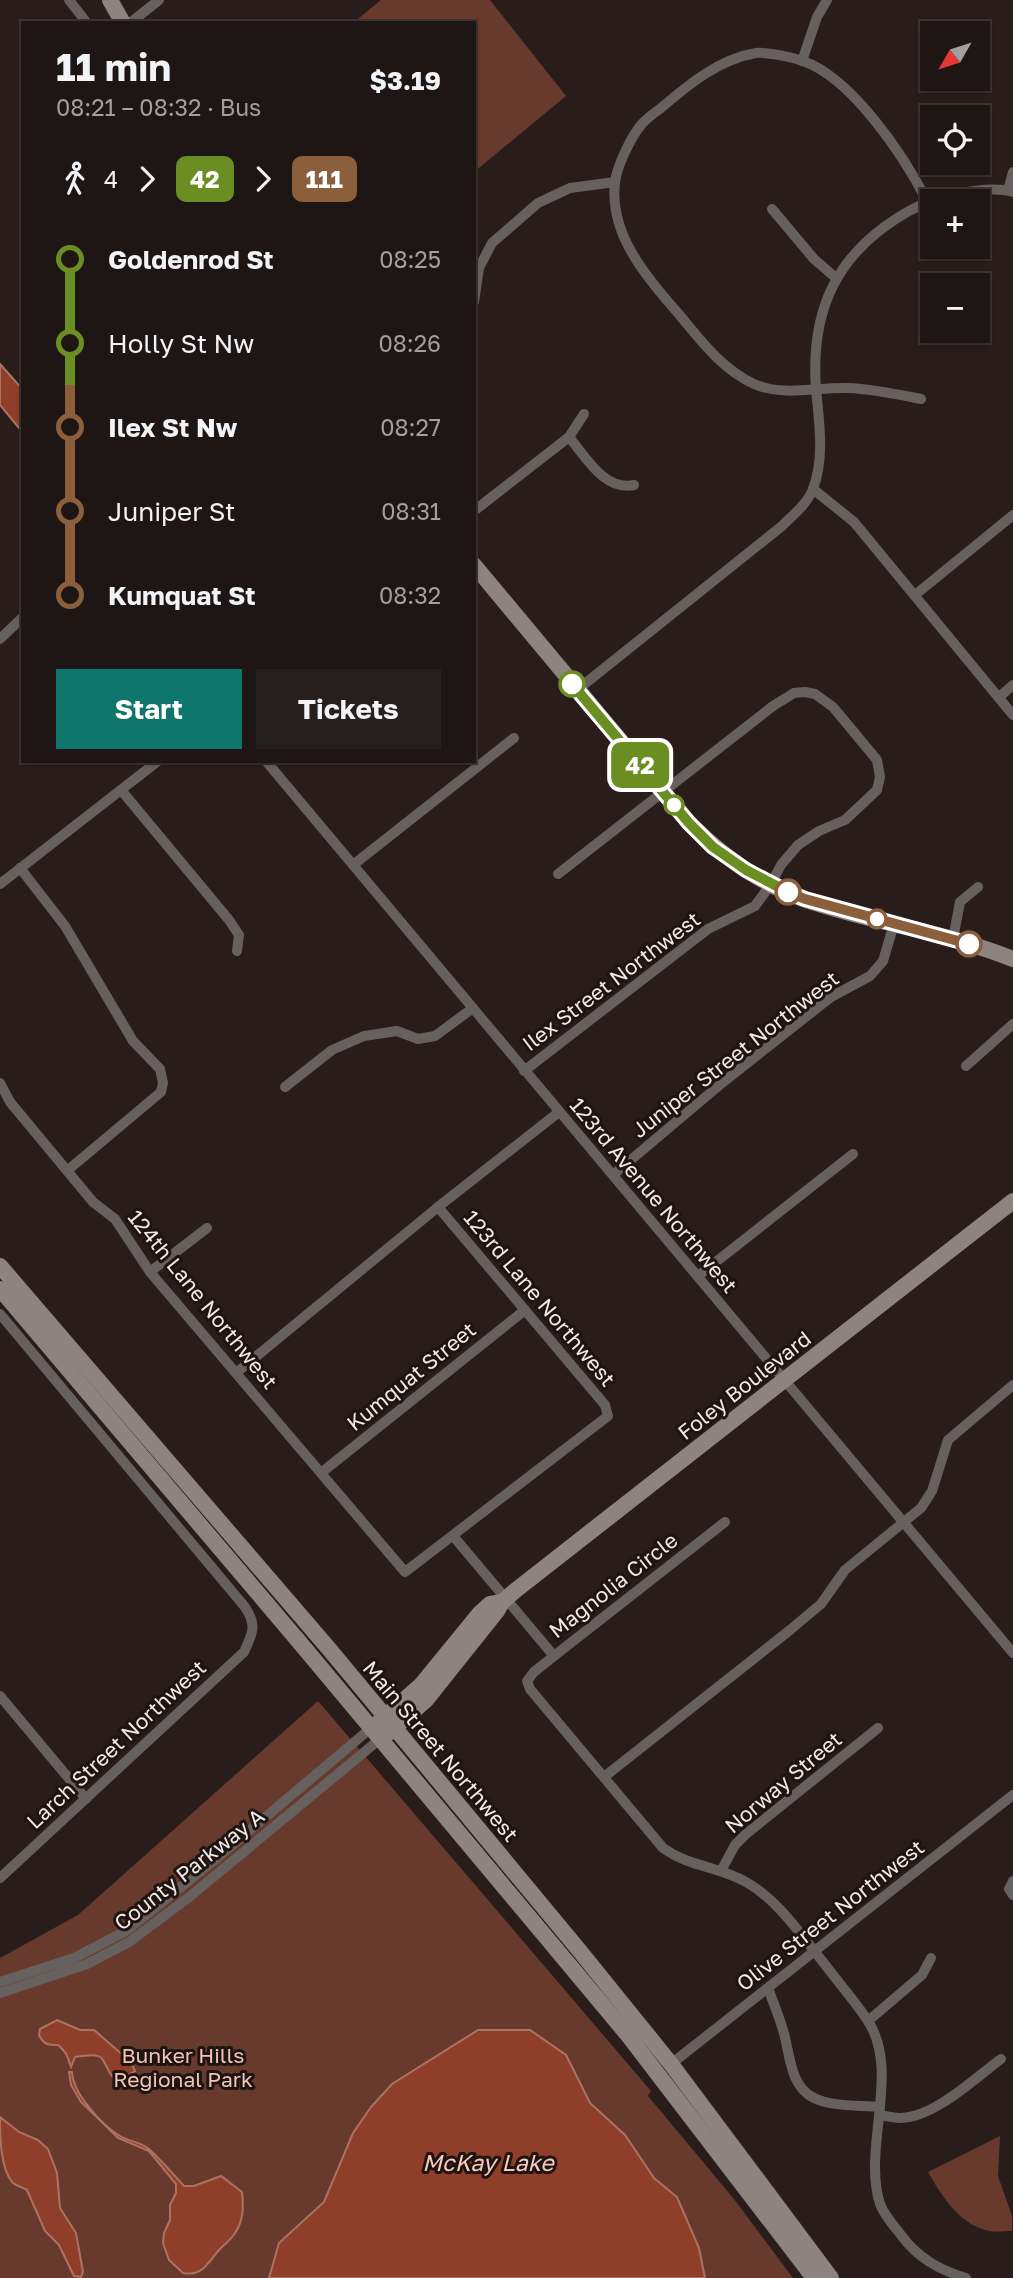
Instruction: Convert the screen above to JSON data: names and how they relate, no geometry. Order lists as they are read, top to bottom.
{
  "streets": {
    "main road": ["Foley Boulevard", "Main Street Northwest"],
    "street": [
      "Ilex Street Northwest",
      "Juniper Street Northwest",
      "123rd Avenue Northwest",
      "123rd Lane Northwest",
      "124th Lane Northwest",
      "Kumquat Street",
      "Magnolia Circle",
      "Larch Street Northwest",
      "Norway Street",
      "County Parkway A",
      "Olive Street Northwest"
    ]
  },
  "crossings": [
    ["Ilex Street Northwest", "123rd Avenue Northwest"],
    ["Juniper Street Northwest", "123rd Avenue Northwest"],
    ["123rd Avenue Northwest", "Foley Boulevard"],
    ["123rd Lane Northwest", "124th Lane Northwest"],
    ["123rd Lane Northwest", "Kumquat Street"],
    ["124th Lane Northwest", "Kumquat Street"],
    ["Foley Boulevard", "Main Street Northwest"],
    ["Foley Boulevard", "County Parkway A"],
    ["Main Street Northwest", "County Parkway A"],
    ["Main Street Northwest", "Olive Street Northwest"]
  ],
  "water": ["McKay Lake"],
  "parks": ["Bunker Hills Regional Park"],
  "lines": ["bus line 42", "bus line 111"],
  "north": "bottom left",
  "page": {
    "on_map": "42",
    "map_buttons": ["+", "−"],
    "heading": ["11 min", "08:21 – 08:32 · Bus", "$3.19"],
    "legs": ["4", "42", "111"],
    "list": [
      {
        "name": "Goldenrod St",
        "value": "08:25"
      },
      {
        "name": "Holly St Nw",
        "value": "08:26"
      },
      {
        "name": "Ilex St Nw",
        "value": "08:27"
      },
      {
        "name": "Juniper St",
        "value": "08:31"
      },
      {
        "name": "Kumquat St",
        "value": "08:32"
      }
    ],
    "buttons": ["Start", "Tickets"]
  }
}
